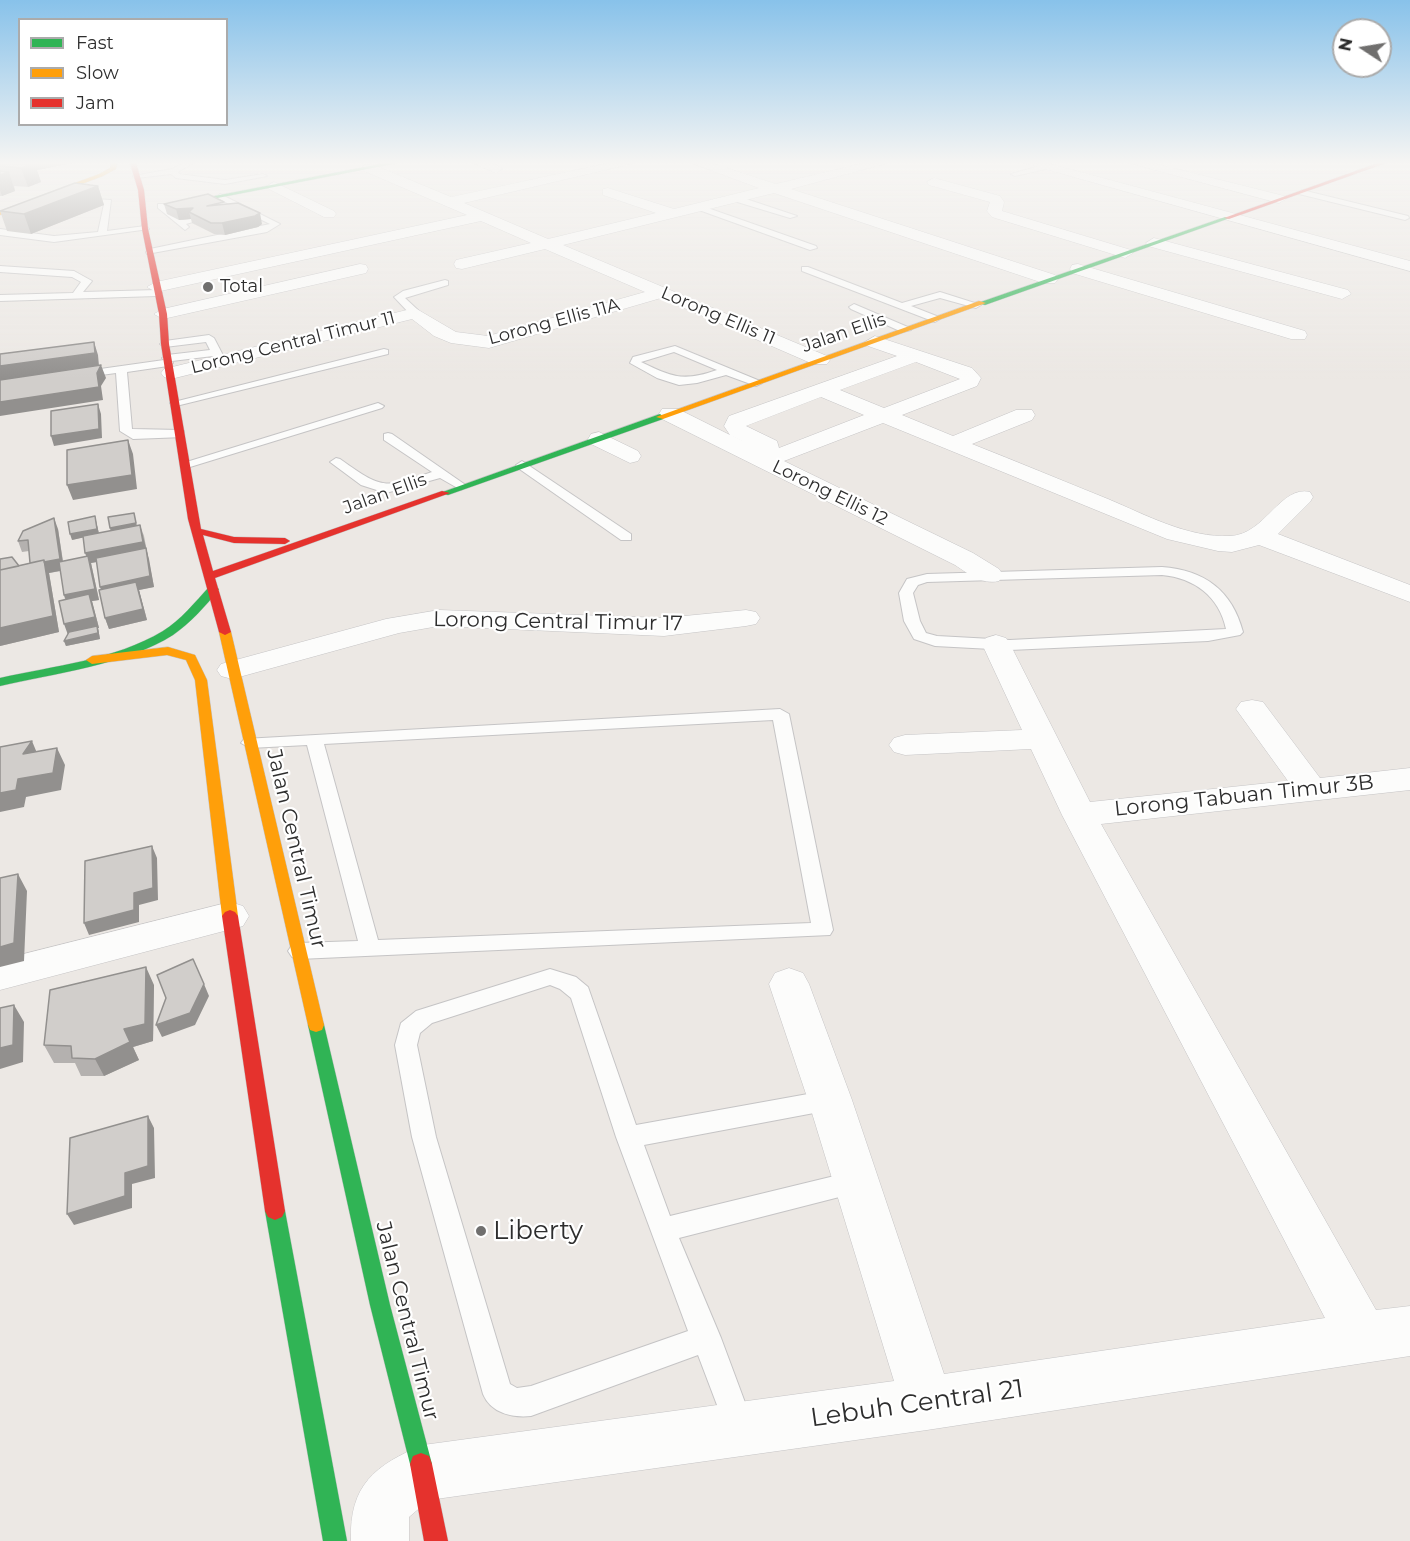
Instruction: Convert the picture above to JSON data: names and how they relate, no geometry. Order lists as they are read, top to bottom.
{
  "streets": {
    "main road": ["Jalan Ellis", "Jalan Central Timur"],
    "street": [
      "Lorong Ellis 11",
      "Lorong Ellis 11A",
      "Lorong Central Timur 11",
      "Lorong Ellis 12",
      "Lorong Central Timur 17",
      "Lorong Tabuan Timur 3B",
      "Lebuh Central 21"
    ]
  },
  "crossings": [
    ["Lorong Ellis 11", "Lorong Ellis 11A"],
    ["Lorong Ellis 11", "Jalan Ellis"],
    ["Lorong Ellis 11A", "Lorong Central Timur 11"],
    ["Jalan Ellis", "Lorong Ellis 12"],
    ["Jalan Ellis", "Jalan Central Timur"],
    ["Lorong Central Timur 11", "Jalan Central Timur"],
    ["Lorong Central Timur 17", "Jalan Central Timur"],
    ["Jalan Central Timur", "Lebuh Central 21"]
  ],
  "places": ["Total", "Liberty"],
  "legend": ["Fast", "Slow", "Jam"],
  "north": "left"
}
